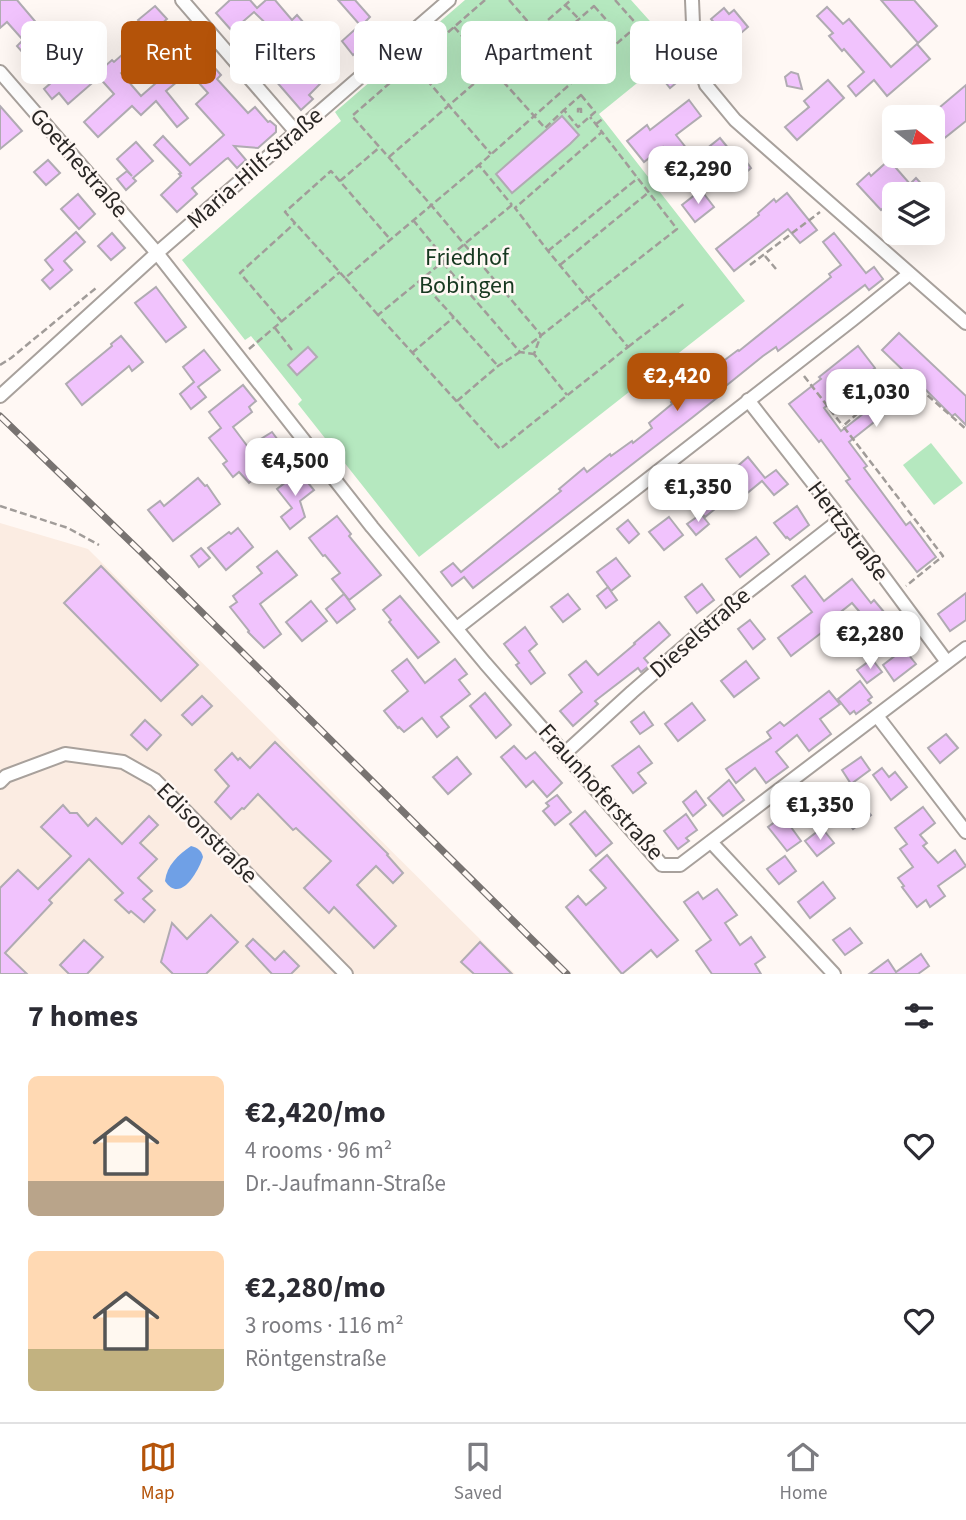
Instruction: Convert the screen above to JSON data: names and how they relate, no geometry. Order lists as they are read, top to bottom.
{
  "streets": {
    "street": [
      "Goethestraße",
      "Maria-Hilf-Straße",
      "Hertzstraße",
      "Dieselstraße",
      "Fraunhoferstraße",
      "Edisonstraße"
    ]
  },
  "crossings": [
    ["Goethestraße", "Maria-Hilf-Straße"],
    ["Goethestraße", "Fraunhoferstraße"],
    ["Hertzstraße", "Dieselstraße"],
    ["Hertzstraße", "Fraunhoferstraße"],
    ["Dieselstraße", "Fraunhoferstraße"]
  ],
  "parks": ["Friedhof Bobingen"],
  "north": "right",
  "page": {
    "chip": [
      "Buy",
      "Rent",
      "Filters",
      "New",
      "Apartment",
      "House"
    ],
    "price": [
      "€2,290",
      "€2,420",
      "€1,030",
      "€4,500",
      "€1,350",
      "€2,280",
      "€1,350"
    ],
    "heading": "7 homes",
    "list": [
      {
        "name": "€2,420/mo",
        "note": "4 rooms · 96 m² · Dr.-Jaufmann-Straße"
      },
      {
        "name": "€2,280/mo",
        "note": "3 rooms · 116 m² · Röntgenstraße"
      }
    ],
    "tabs": ["Map", "Saved", "Home"]
  }
}
